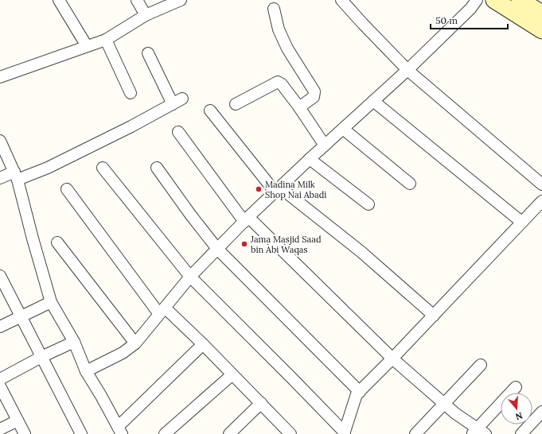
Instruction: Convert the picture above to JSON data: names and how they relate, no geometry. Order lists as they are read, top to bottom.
{
  "places": ["Madina Milk Shop Nai Abadi", "Jama Masjid Saad bin Abi Waqas"],
  "scale_bar": "50 m",
  "north": "bottom"
}
